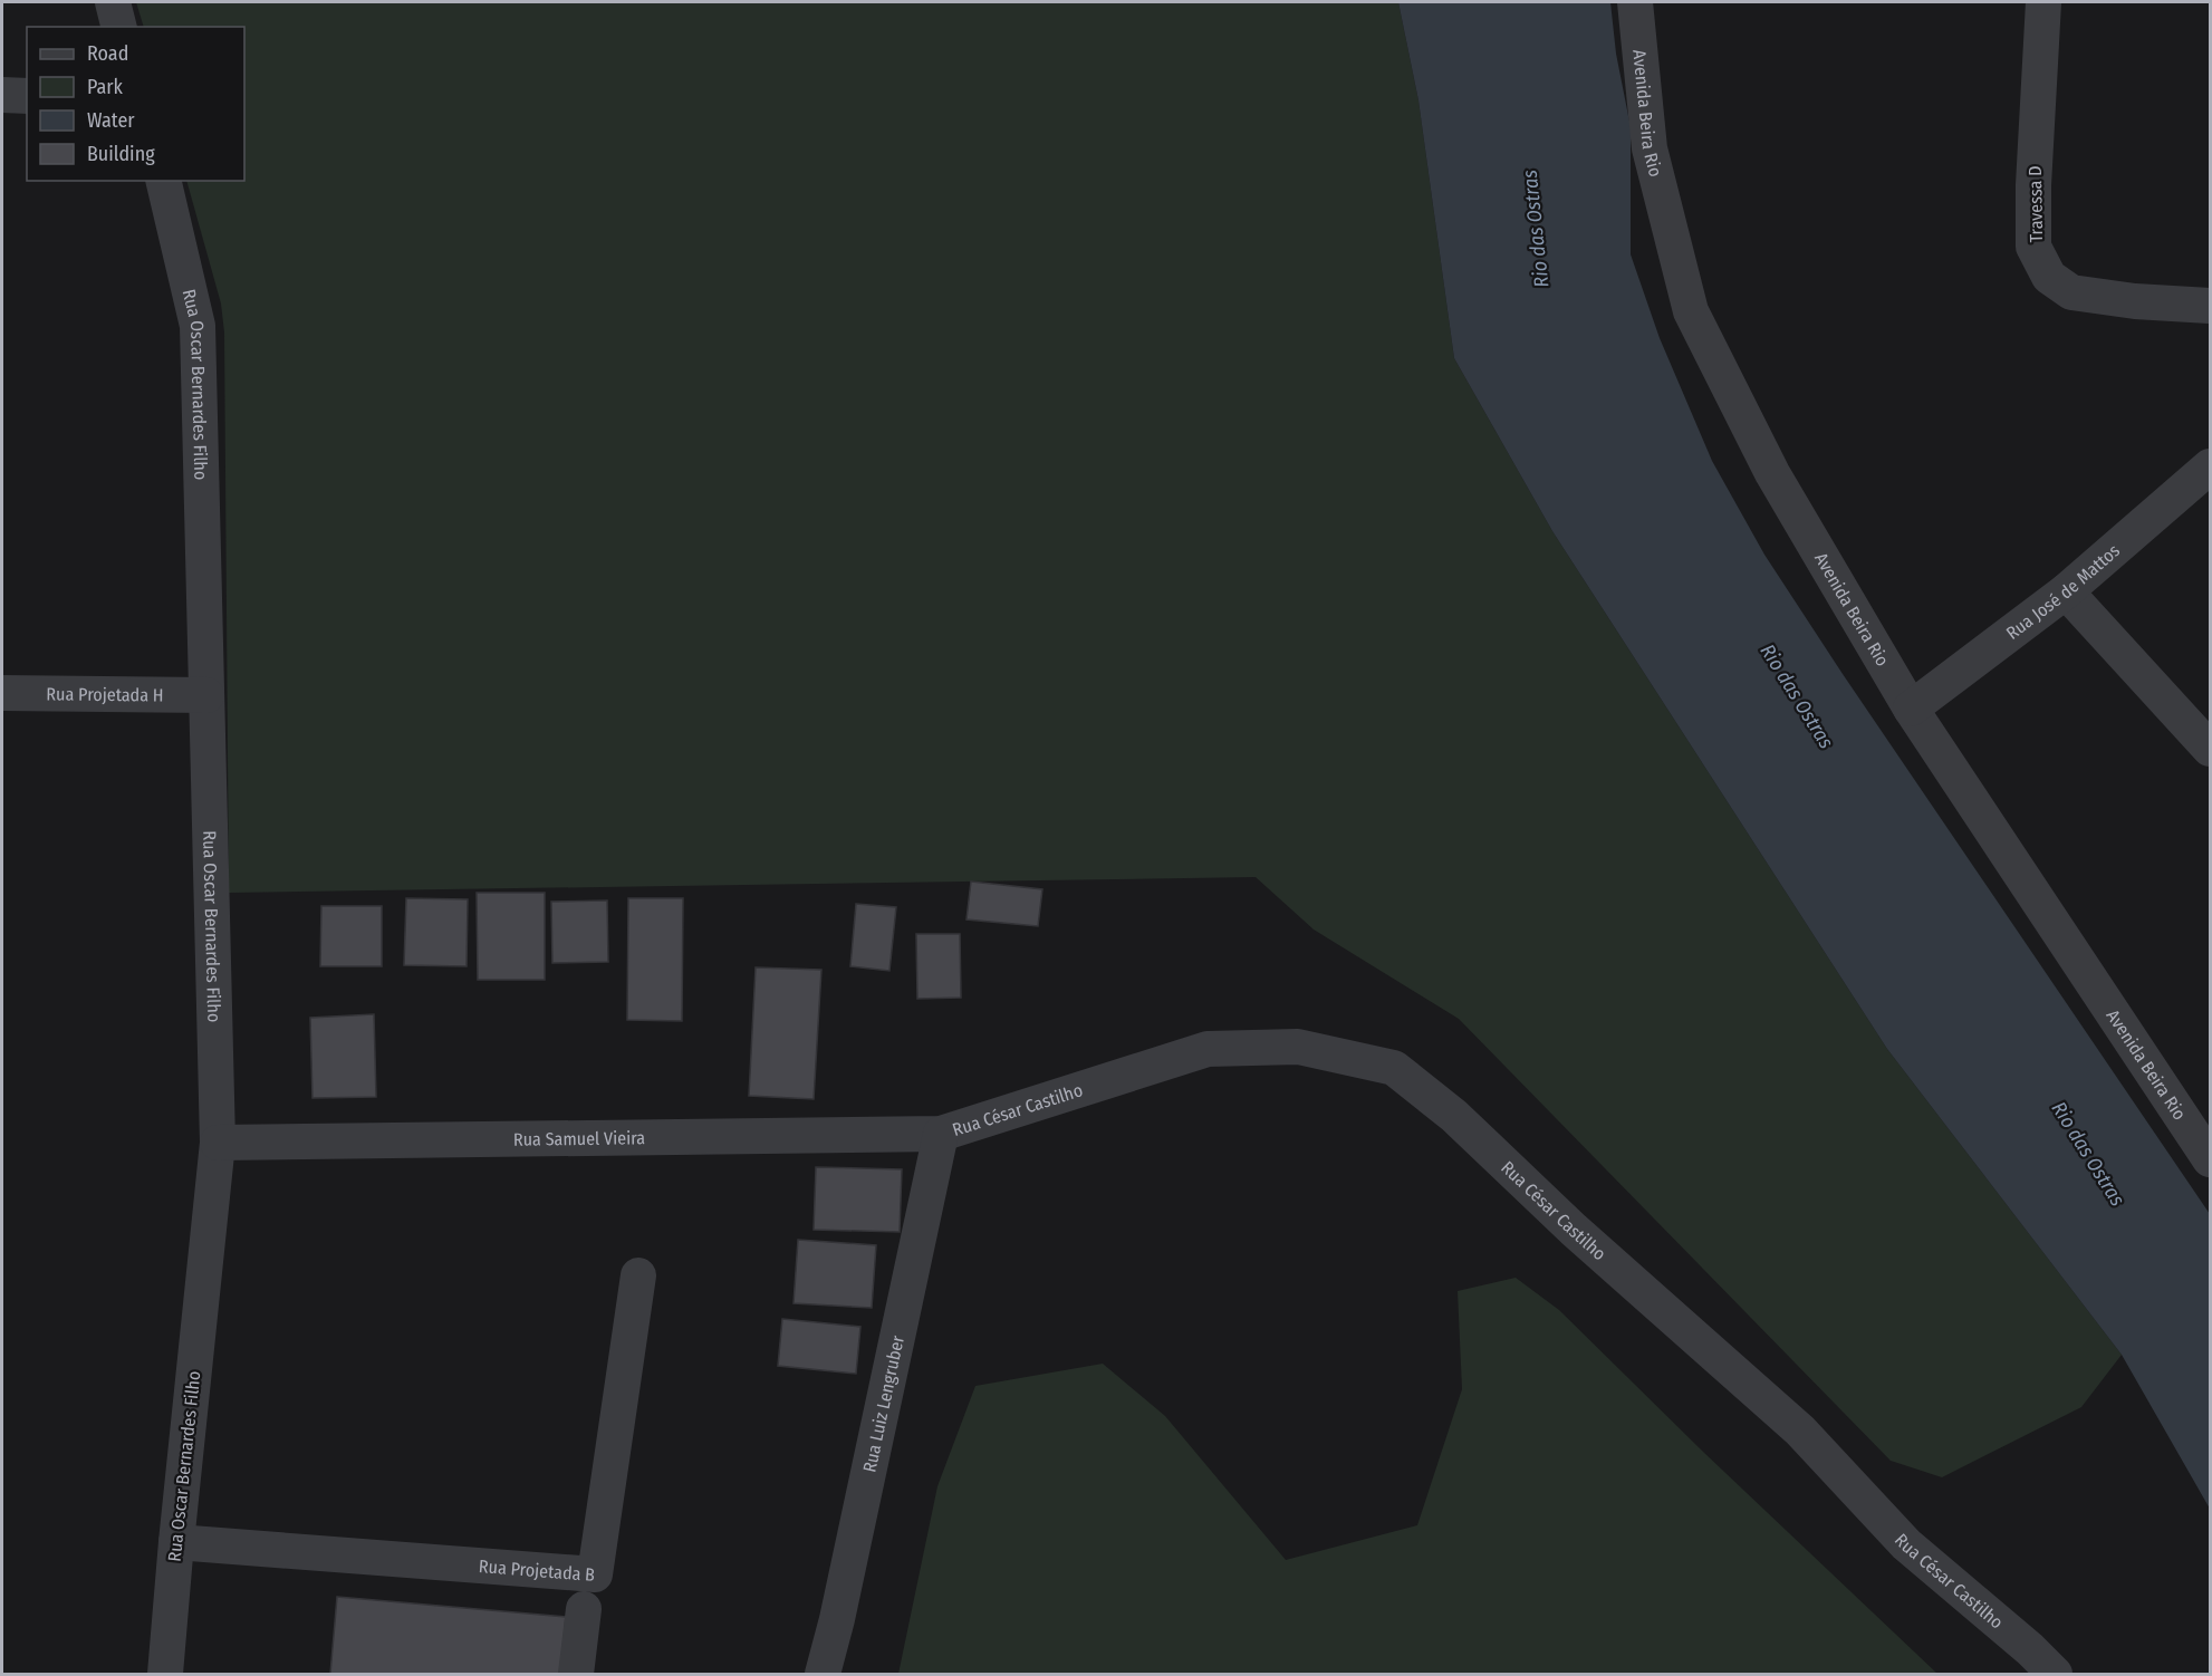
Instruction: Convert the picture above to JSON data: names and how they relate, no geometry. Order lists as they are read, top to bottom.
{
  "streets": {
    "street": [
      "Avenida Beira Rio",
      "Travessa D",
      "Rua Oscar Bernardes Filho",
      "Rua José de Mattos",
      "Rua Projetada H",
      "Rua César Castilho",
      "Rua Samuel Vieira",
      "Rua Luiz Lengruber",
      "Rua Projetada B"
    ]
  },
  "crossings": [
    ["Avenida Beira Rio", "Rua José de Mattos"],
    ["Rua Oscar Bernardes Filho", "Rua Projetada H"],
    ["Rua Oscar Bernardes Filho", "Rua Samuel Vieira"],
    ["Rua Oscar Bernardes Filho", "Rua Projetada B"],
    ["Rua César Castilho", "Rua Samuel Vieira"],
    ["Rua César Castilho", "Rua Luiz Lengruber"],
    ["Rua Samuel Vieira", "Rua Luiz Lengruber"]
  ],
  "water": ["Rio das Ostras"],
  "legend": [
    "Road",
    "Park",
    "Water",
    "Building"
  ]
}
